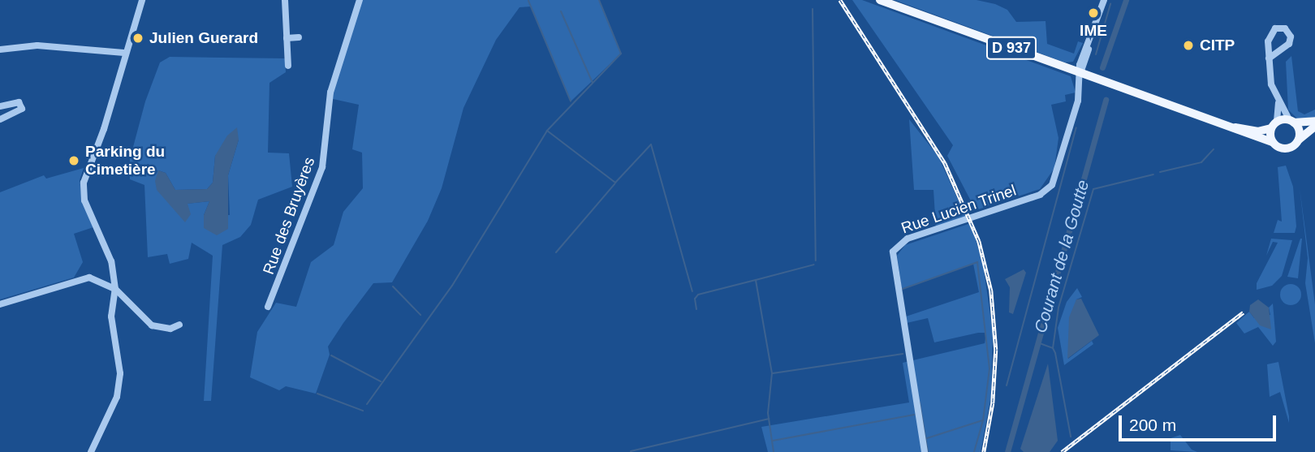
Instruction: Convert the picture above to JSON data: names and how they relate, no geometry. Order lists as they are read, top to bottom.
{
  "streets": {
    "main road": ["D 937"],
    "street": ["Rue Lucien Trinel", "Rue des Bruyères"]
  },
  "crossings": [
    ["D 937", "Rue Lucien Trinel"]
  ],
  "water": ["Courant de la Goutte"],
  "places": [
    "IME",
    "Julien Guerard",
    "CITP",
    "Parking du Cimetière"
  ],
  "scale_bar": "200 m"
}
